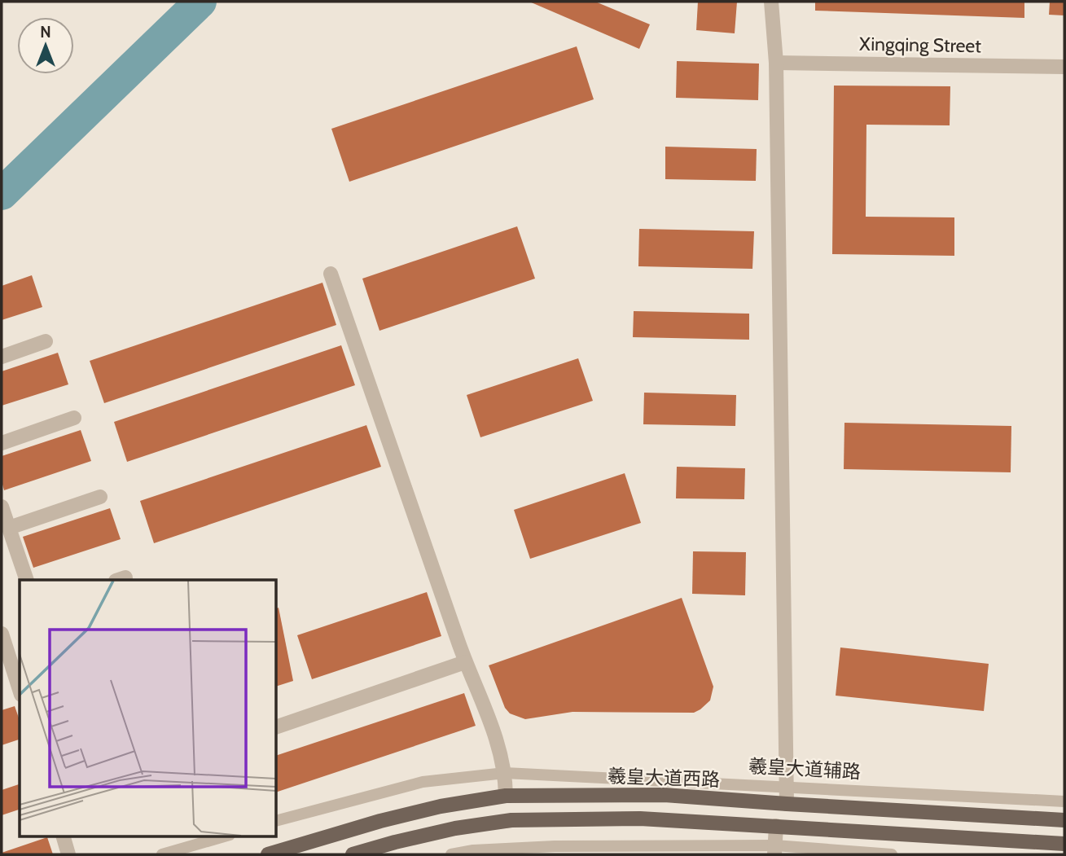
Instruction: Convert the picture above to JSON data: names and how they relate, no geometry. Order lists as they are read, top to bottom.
{
  "streets": {
    "main road": ["羲皇大道西路"],
    "street": ["Xingqing Street"],
    "lane": ["羲皇大道辅路"]
  },
  "north": "top"
}
